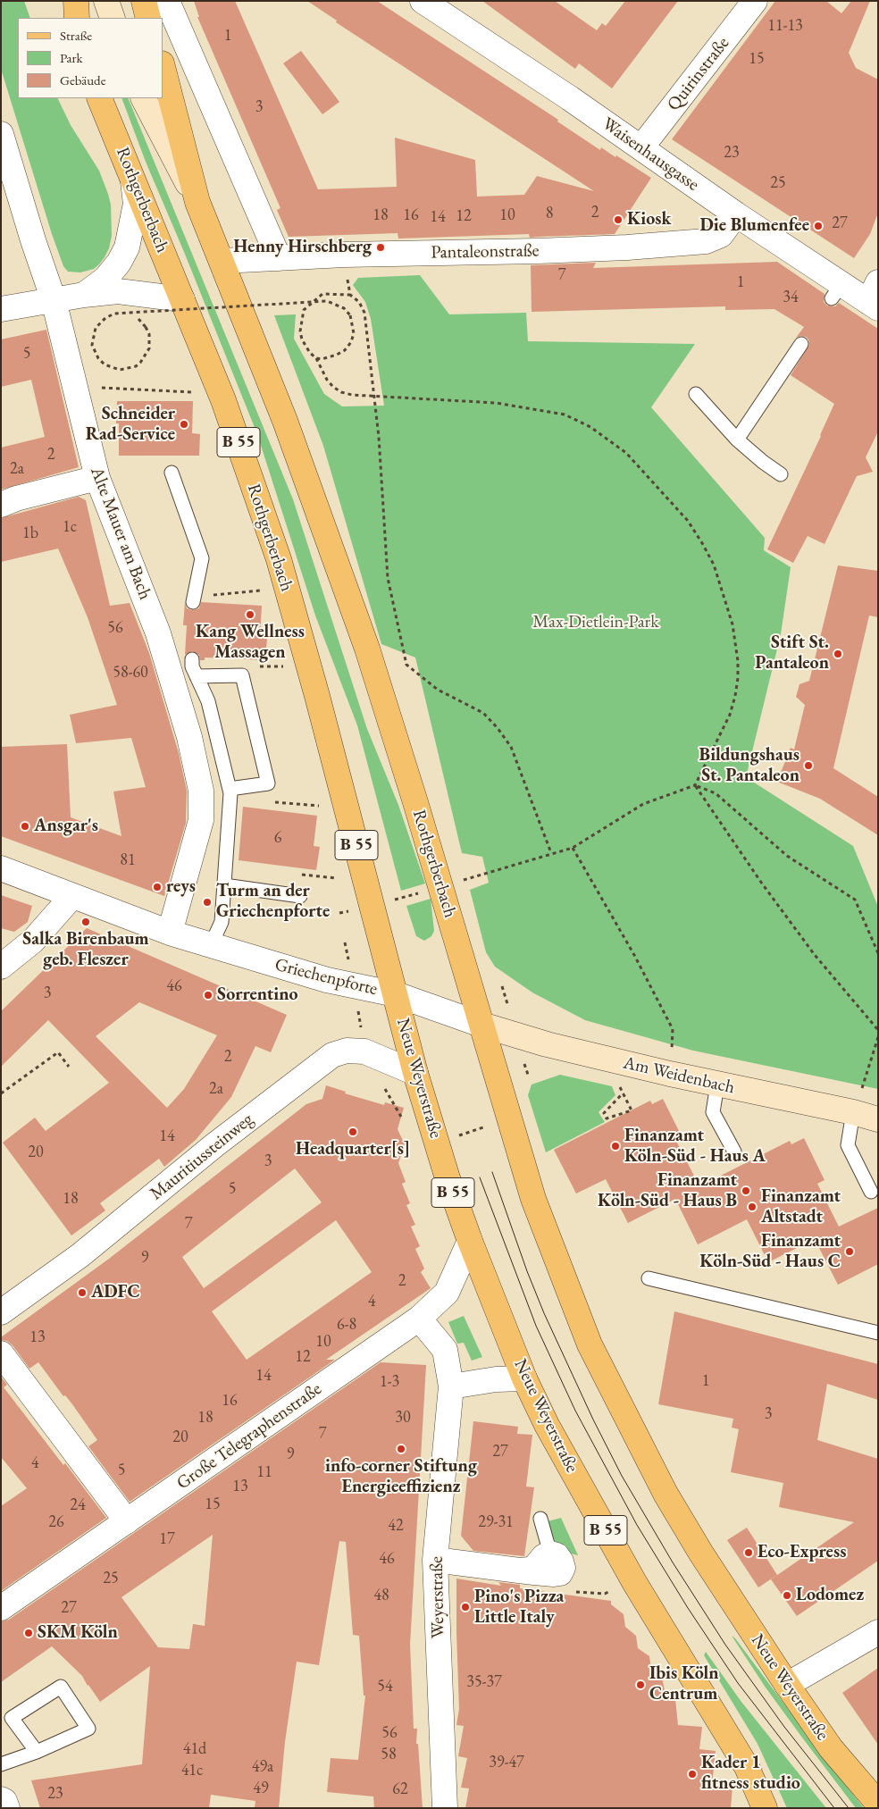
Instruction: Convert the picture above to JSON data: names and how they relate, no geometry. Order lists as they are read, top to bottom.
{
  "streets": {
    "main road": ["Rothgerberbach", "B 55", "Neue Weyerstraße"],
    "street": [
      "Quirinstraße",
      "Waisenhausgasse",
      "Pantaleonstraße",
      "Alte Mauer am Bach",
      "Griechenpforte",
      "Am Weidenbach",
      "Mauritiussteinweg",
      "Große Telegraphenstraße",
      "Weyerstraße"
    ]
  },
  "crossings": [
    ["Quirinstraße", "Waisenhausgasse"],
    ["Waisenhausgasse", "Pantaleonstraße"],
    ["Rothgerberbach", "Pantaleonstraße"],
    ["Rothgerberbach", "Griechenpforte"],
    ["Rothgerberbach", "Am Weidenbach"],
    ["Rothgerberbach", "Neue Weyerstraße"],
    ["Alte Mauer am Bach", "Griechenpforte"],
    ["Griechenpforte", "Am Weidenbach"],
    ["Griechenpforte", "Neue Weyerstraße"],
    ["Am Weidenbach", "Neue Weyerstraße"],
    ["Neue Weyerstraße", "Mauritiussteinweg"],
    ["Neue Weyerstraße", "Große Telegraphenstraße"],
    ["Große Telegraphenstraße", "Weyerstraße"]
  ],
  "parks": ["Max-Dietlein-Park"],
  "places": [
    "Kiosk",
    "Die Blumenfee",
    "Henny Hirschberg",
    "Schneider Rad-Service",
    "Kang Wellness Massagen",
    "Stift St. Pantaleon",
    "Bildungshaus St. Pantaleon",
    "Ansgar's",
    "reys",
    "Turm an der Griechenpforte",
    "Salka Birenbaum geb. Fleszer",
    "Sorrentino",
    "Headquarter[s]",
    "Finanzamt Köln-Süd - Haus A",
    "Finanzamt Köln-Süd - Haus B",
    "Finanzamt Altstadt",
    "Finanzamt Köln-Süd - Haus C",
    "ADFC",
    "info-corner Stiftung Energieeffizienz",
    "Eco-Express",
    "Lodomez",
    "Pino's Pizza Little Italy",
    "SKM Köln",
    "Ibis Köln Centrum",
    "Kader 1 fitness studio"
  ],
  "house_numbers": [
    "11-13",
    "1",
    "15",
    "3",
    "23",
    "25",
    "2",
    "8",
    "18",
    "16",
    "10",
    "12",
    "14",
    "27",
    "7",
    "1",
    "34",
    "5",
    "2",
    "2a",
    "1c",
    "1b",
    "56",
    "58-60",
    "6",
    "81",
    "46",
    "3",
    "2",
    "2a",
    "14",
    "20",
    "3",
    "5",
    "18",
    "7",
    "9",
    "2",
    "4",
    "6-8",
    "13",
    "10",
    "12",
    "14",
    "1",
    "1-3",
    "16",
    "3",
    "18",
    "30",
    "7",
    "20",
    "27",
    "9",
    "4",
    "5",
    "11",
    "13",
    "15",
    "24",
    "26",
    "29-31",
    "42",
    "17",
    "46",
    "25",
    "48",
    "27",
    "35-37",
    "54",
    "56",
    "41d",
    "58",
    "39-47",
    "49a",
    "41c",
    "49",
    "62",
    "23"
  ],
  "legend": ["Straße", "Park", "Gebäude"]
}
